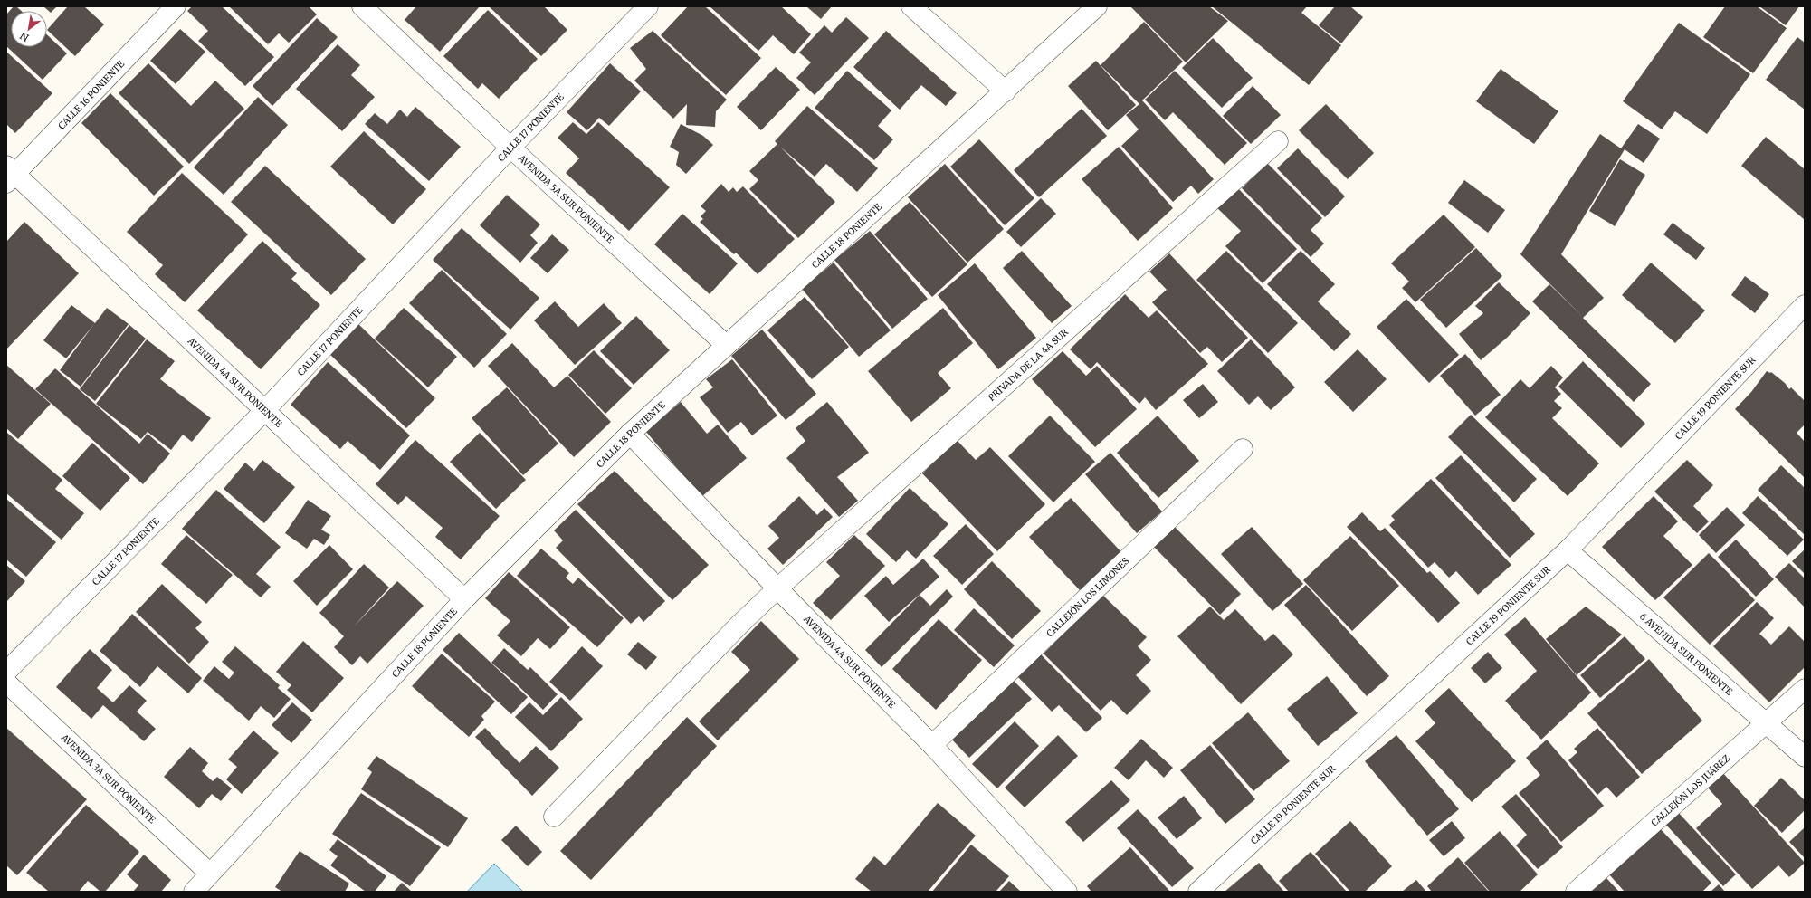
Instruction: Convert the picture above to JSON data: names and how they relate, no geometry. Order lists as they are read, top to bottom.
{
  "streets": {
    "street": [
      "CALLE 16 PONIENTE",
      "CALLE 17 PONIENTE",
      "AVENIDA 5A SUR PONIENTE",
      "CALLE 18 PONIENTE",
      "PRIVADA DE LA 4A SUR",
      "AVENIDA 4A SUR PONIENTE",
      "CALLE 19 PONIENTE SUR",
      "CALLEJÓN LOS LIMONES",
      "6 AVENIDA SUR PONIENTE",
      "AVENIDA 3A SUR PONIENTE",
      "CALLEJÓN LOS JUÁREZ"
    ]
  },
  "crossings": [
    ["CALLE 16 PONIENTE", "AVENIDA 4A SUR PONIENTE"],
    ["CALLE 17 PONIENTE", "AVENIDA 5A SUR PONIENTE"],
    ["CALLE 17 PONIENTE", "AVENIDA 4A SUR PONIENTE"],
    ["AVENIDA 5A SUR PONIENTE", "CALLE 18 PONIENTE"],
    ["CALLE 18 PONIENTE", "AVENIDA 4A SUR PONIENTE"],
    ["CALLE 18 PONIENTE", "AVENIDA 3A SUR PONIENTE"],
    ["PRIVADA DE LA 4A SUR", "AVENIDA 4A SUR PONIENTE"],
    ["AVENIDA 4A SUR PONIENTE", "CALLEJÓN LOS LIMONES"],
    ["CALLE 19 PONIENTE SUR", "6 AVENIDA SUR PONIENTE"],
    ["6 AVENIDA SUR PONIENTE", "CALLEJÓN LOS JUÁREZ"]
  ],
  "north": "bottom left"
}
